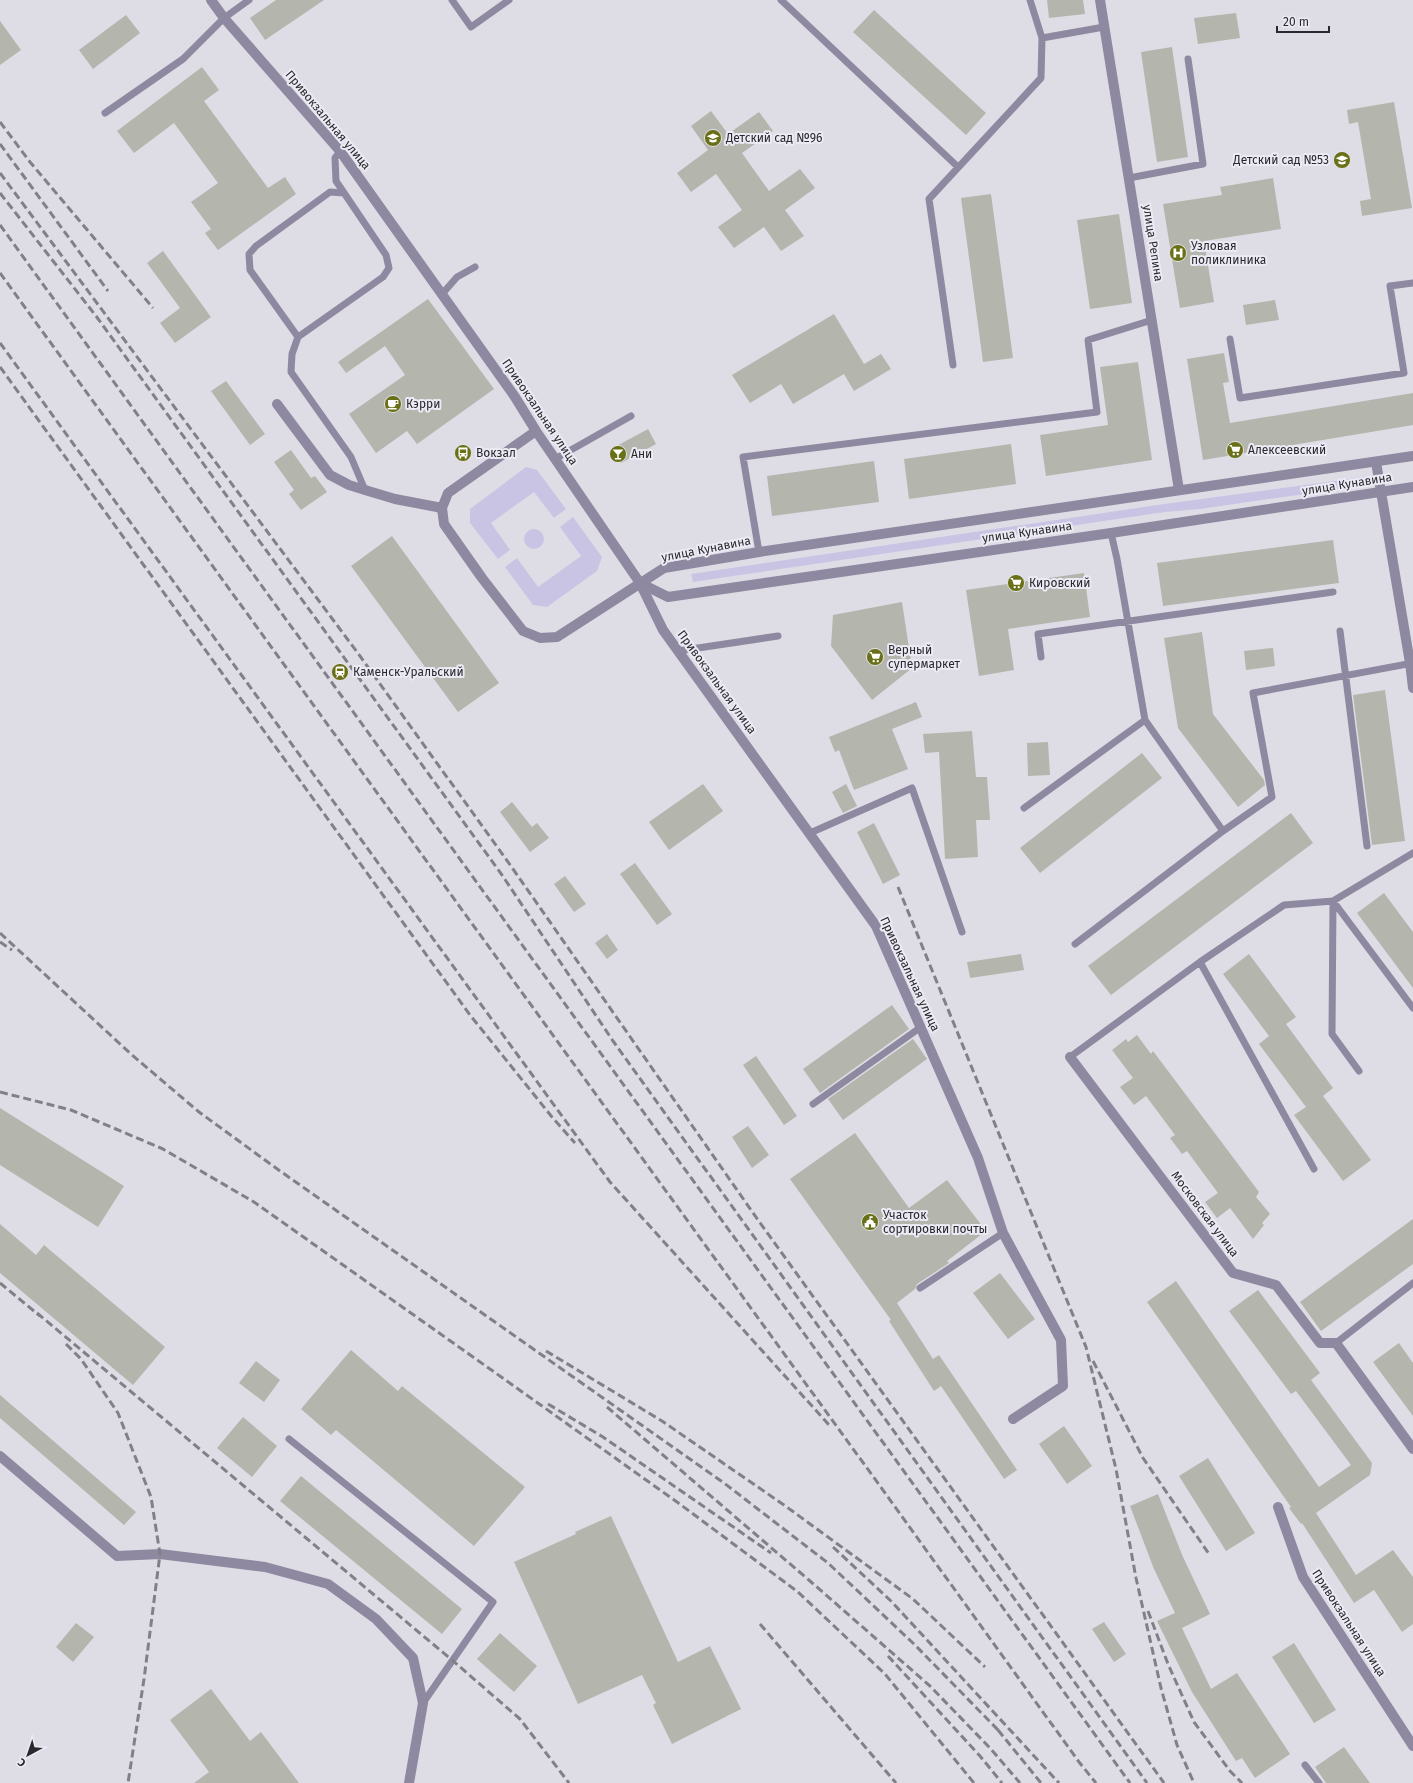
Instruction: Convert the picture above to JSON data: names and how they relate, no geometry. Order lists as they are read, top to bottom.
{
  "streets": {
    "street": [
      "Привокзальная улица",
      "улица Репина",
      "улица Кунавина",
      "Московская улица"
    ]
  },
  "crossings": [
    ["Привокзальная улица", "улица Кунавина"],
    ["улица Репина", "улица Кунавина"]
  ],
  "places": {
    "school or university": ["Детский сад №96", "Детский сад №53"],
    "hospital": ["Узловая поликлиника"],
    "cafe": ["Кэрри"],
    "supermarket": ["Алексеевский", "Кировский", "Верный супермаркет"],
    "bus stop": ["Вокзал"],
    "bar": ["Ани"],
    "station": ["Каменск-Уральский"],
    "public building": ["Участок сортировки почты"]
  },
  "scale_bar": "20 m",
  "north": "bottom left"
}
